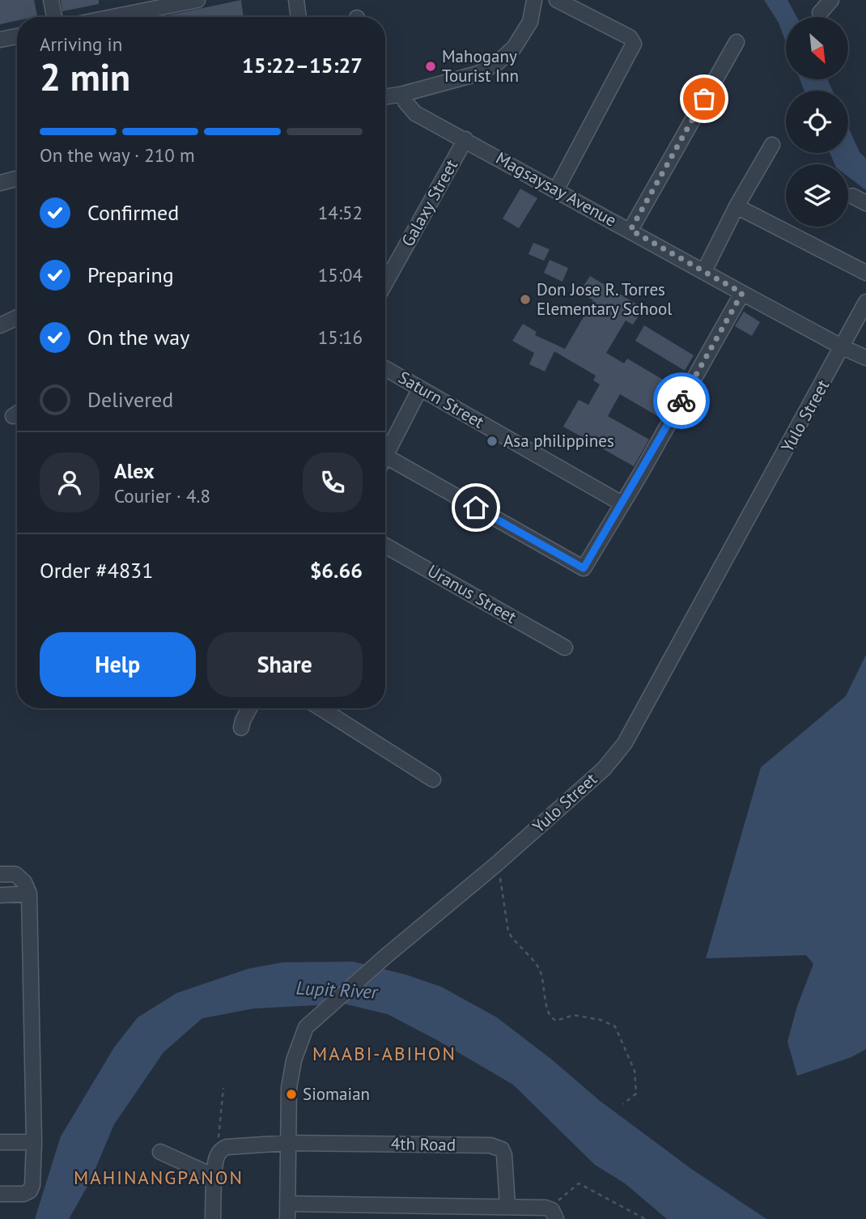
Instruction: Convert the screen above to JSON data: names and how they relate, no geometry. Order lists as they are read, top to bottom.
{
  "streets": {
    "street": [
      "Magsaysay Avenue",
      "Galaxy Street",
      "Saturn Street",
      "Yulo Street",
      "Uranus Street",
      "4th Road"
    ]
  },
  "crossings": [
    ["Magsaysay Avenue", "Galaxy Street"],
    ["Magsaysay Avenue", "Yulo Street"],
    ["Yulo Street", "4th Road"]
  ],
  "districts": ["MAABI-ABIHON", "MAHINANGPANON"],
  "water": ["Lupit River"],
  "places": [
    "Mahogany Tourist Inn",
    "Don Jose R. Torres Elementary School",
    "Asa philippines",
    "Siomaian"
  ],
  "north": "bottom right",
  "page": {
    "heading": ["2 min", "Arriving in", "15:22–15:27"],
    "panel": [
      "Alex",
      "Courier · 4.8",
      "Order #4831",
      "$6.66"
    ],
    "bar": "On the way · 210 m",
    "list": [
      ["Confirmed", "14:52"],
      ["Preparing", "15:04"],
      ["On the way", "15:16"],
      "Delivered"
    ],
    "buttons": ["Help", "Share"]
  }
}
